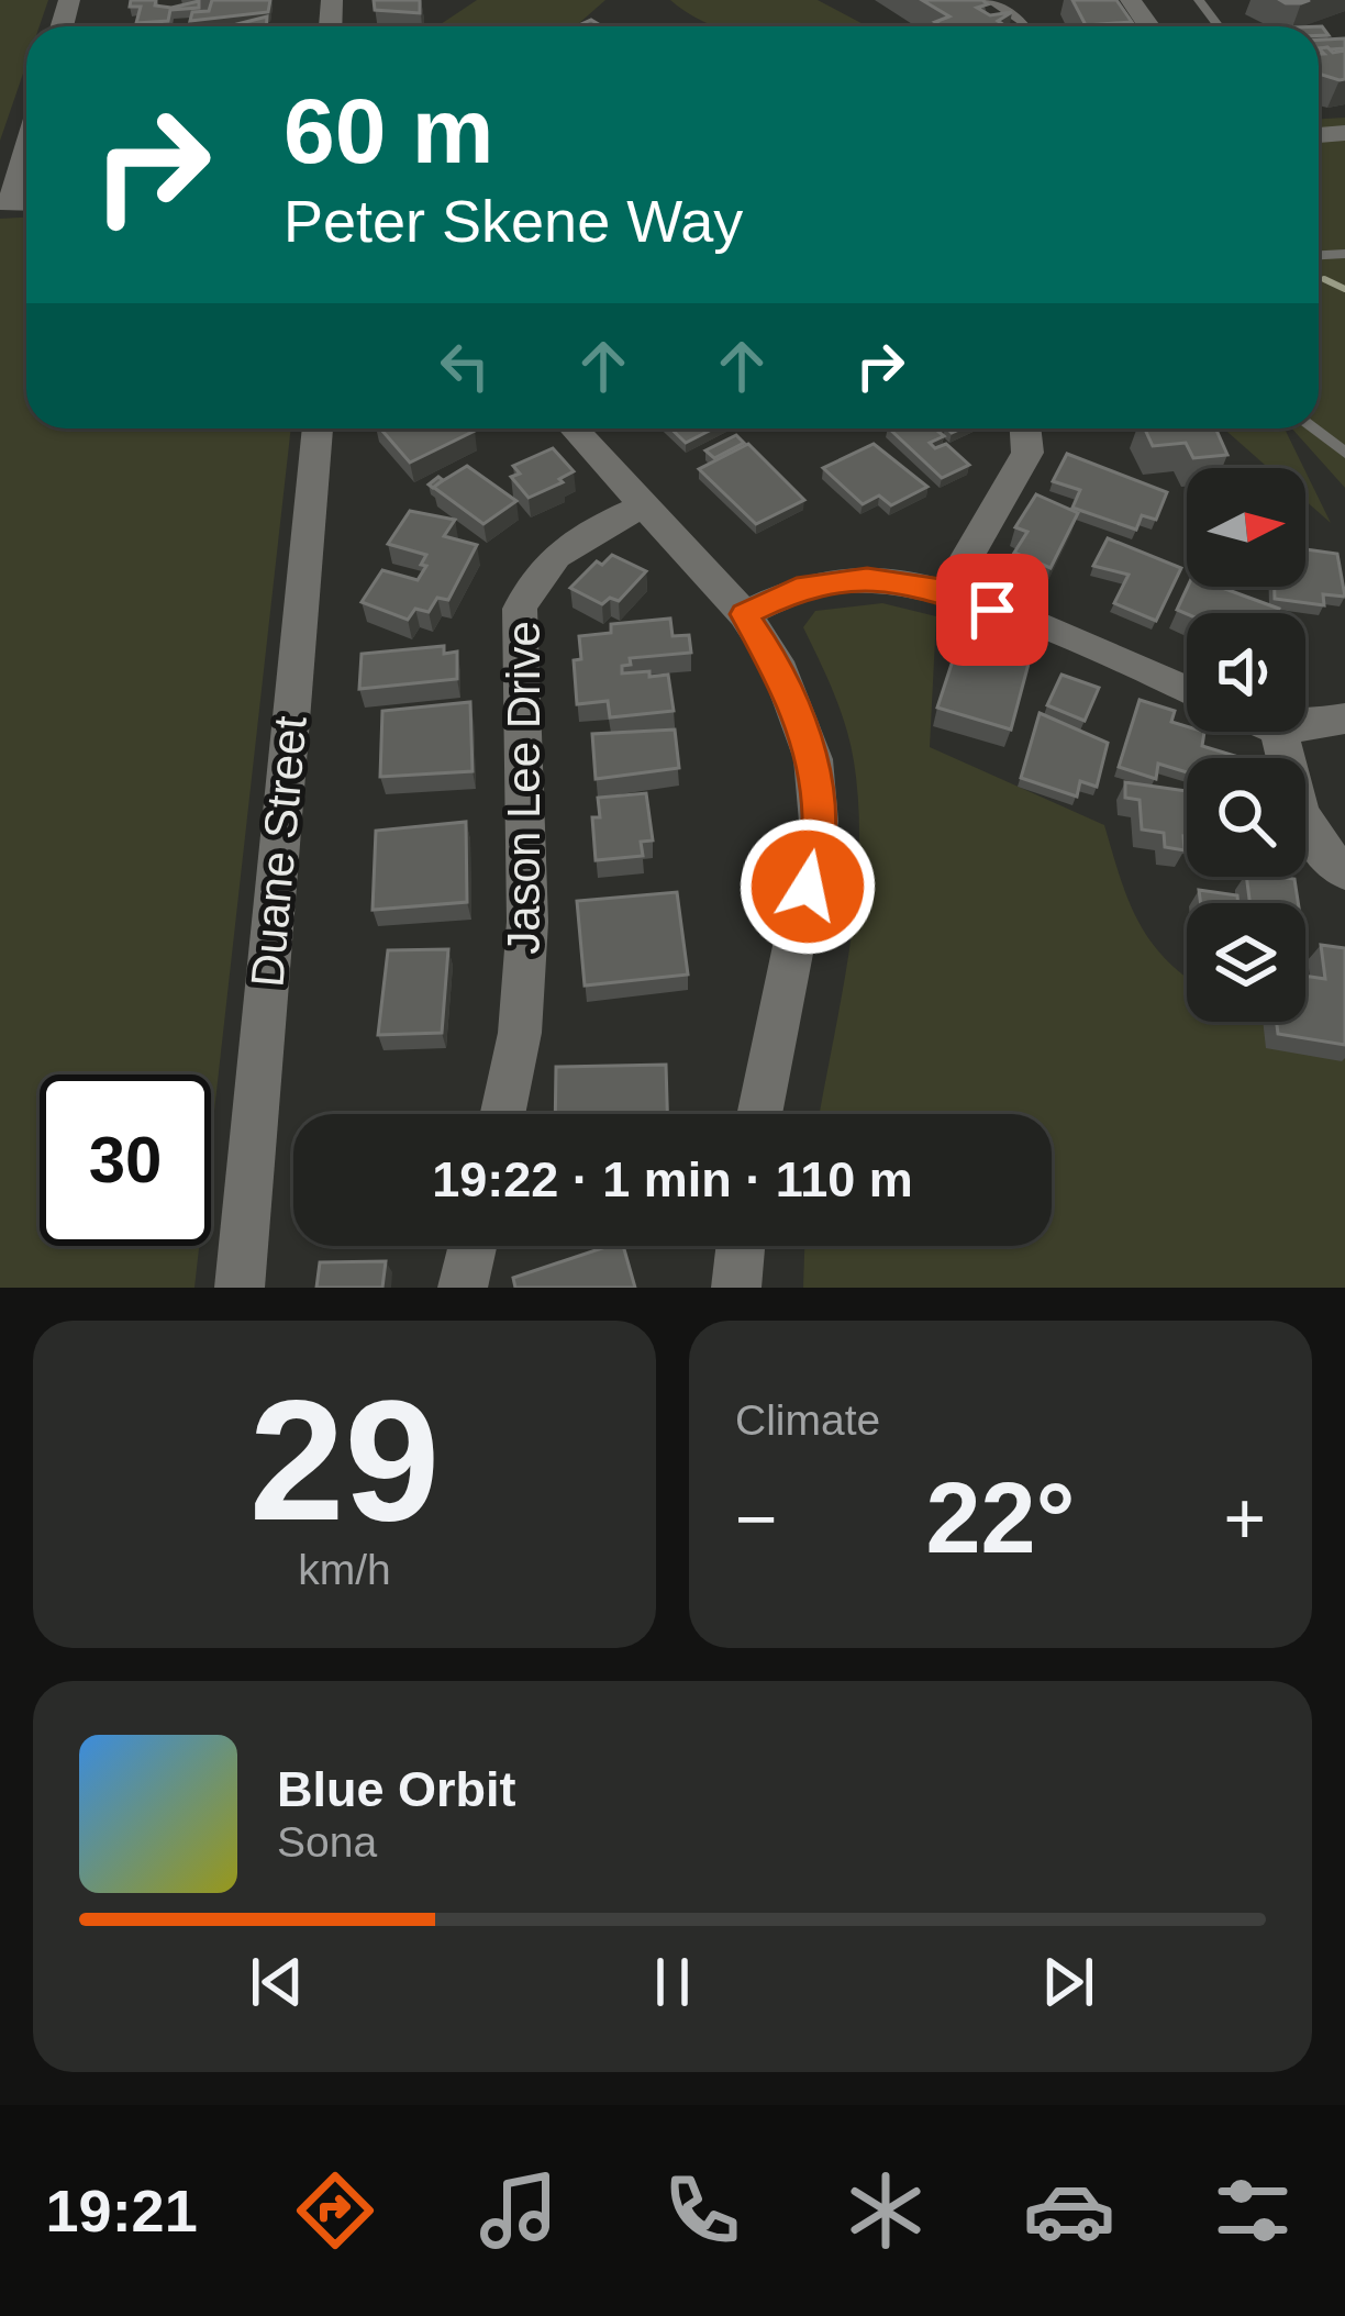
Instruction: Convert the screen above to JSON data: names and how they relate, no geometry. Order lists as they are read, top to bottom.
{
  "streets": {
    "street": ["Jason Lee Drive", "Duane Street"]
  },
  "north": "right",
  "page": {
    "turn": ["60 m", "Peter Skene Way"],
    "limit": "30",
    "trip": "19:22 · 1 min · 110 m",
    "tile": [
      ["29", "km/h"],
      "Climate"
    ],
    "heat": ["−", "22°", "+"],
    "song": ["Blue Orbit", "Sona"],
    "tabs": "19:21"
  }
}
